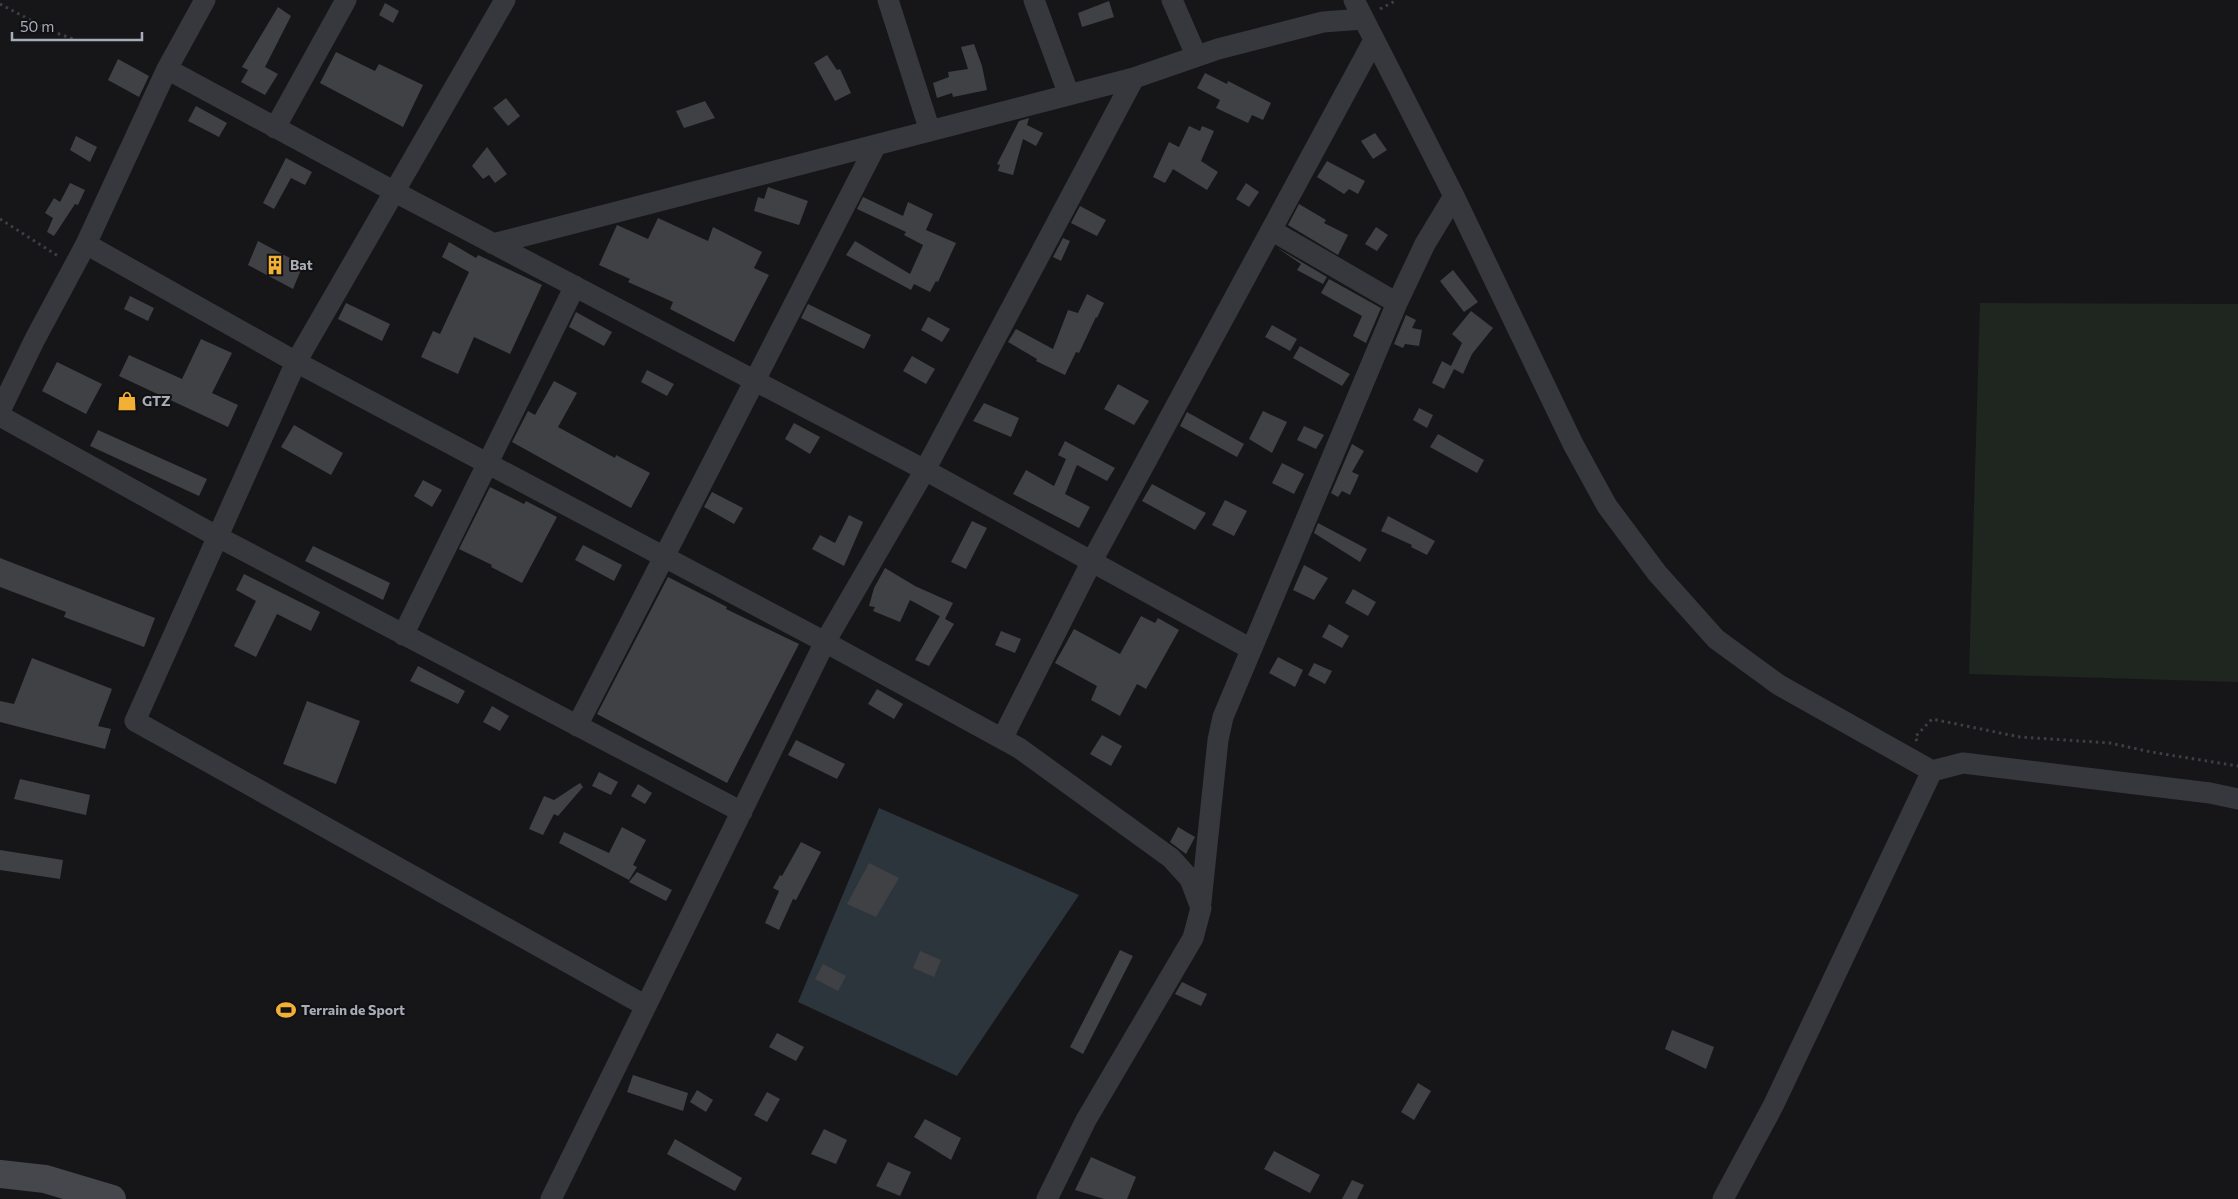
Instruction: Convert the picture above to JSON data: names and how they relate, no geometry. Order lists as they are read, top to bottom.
{
  "places": {
    "building": ["Bat"],
    "shop": ["GTZ"],
    "sports": ["Terrain de Sport"]
  },
  "scale_bar": "50 m"
}
